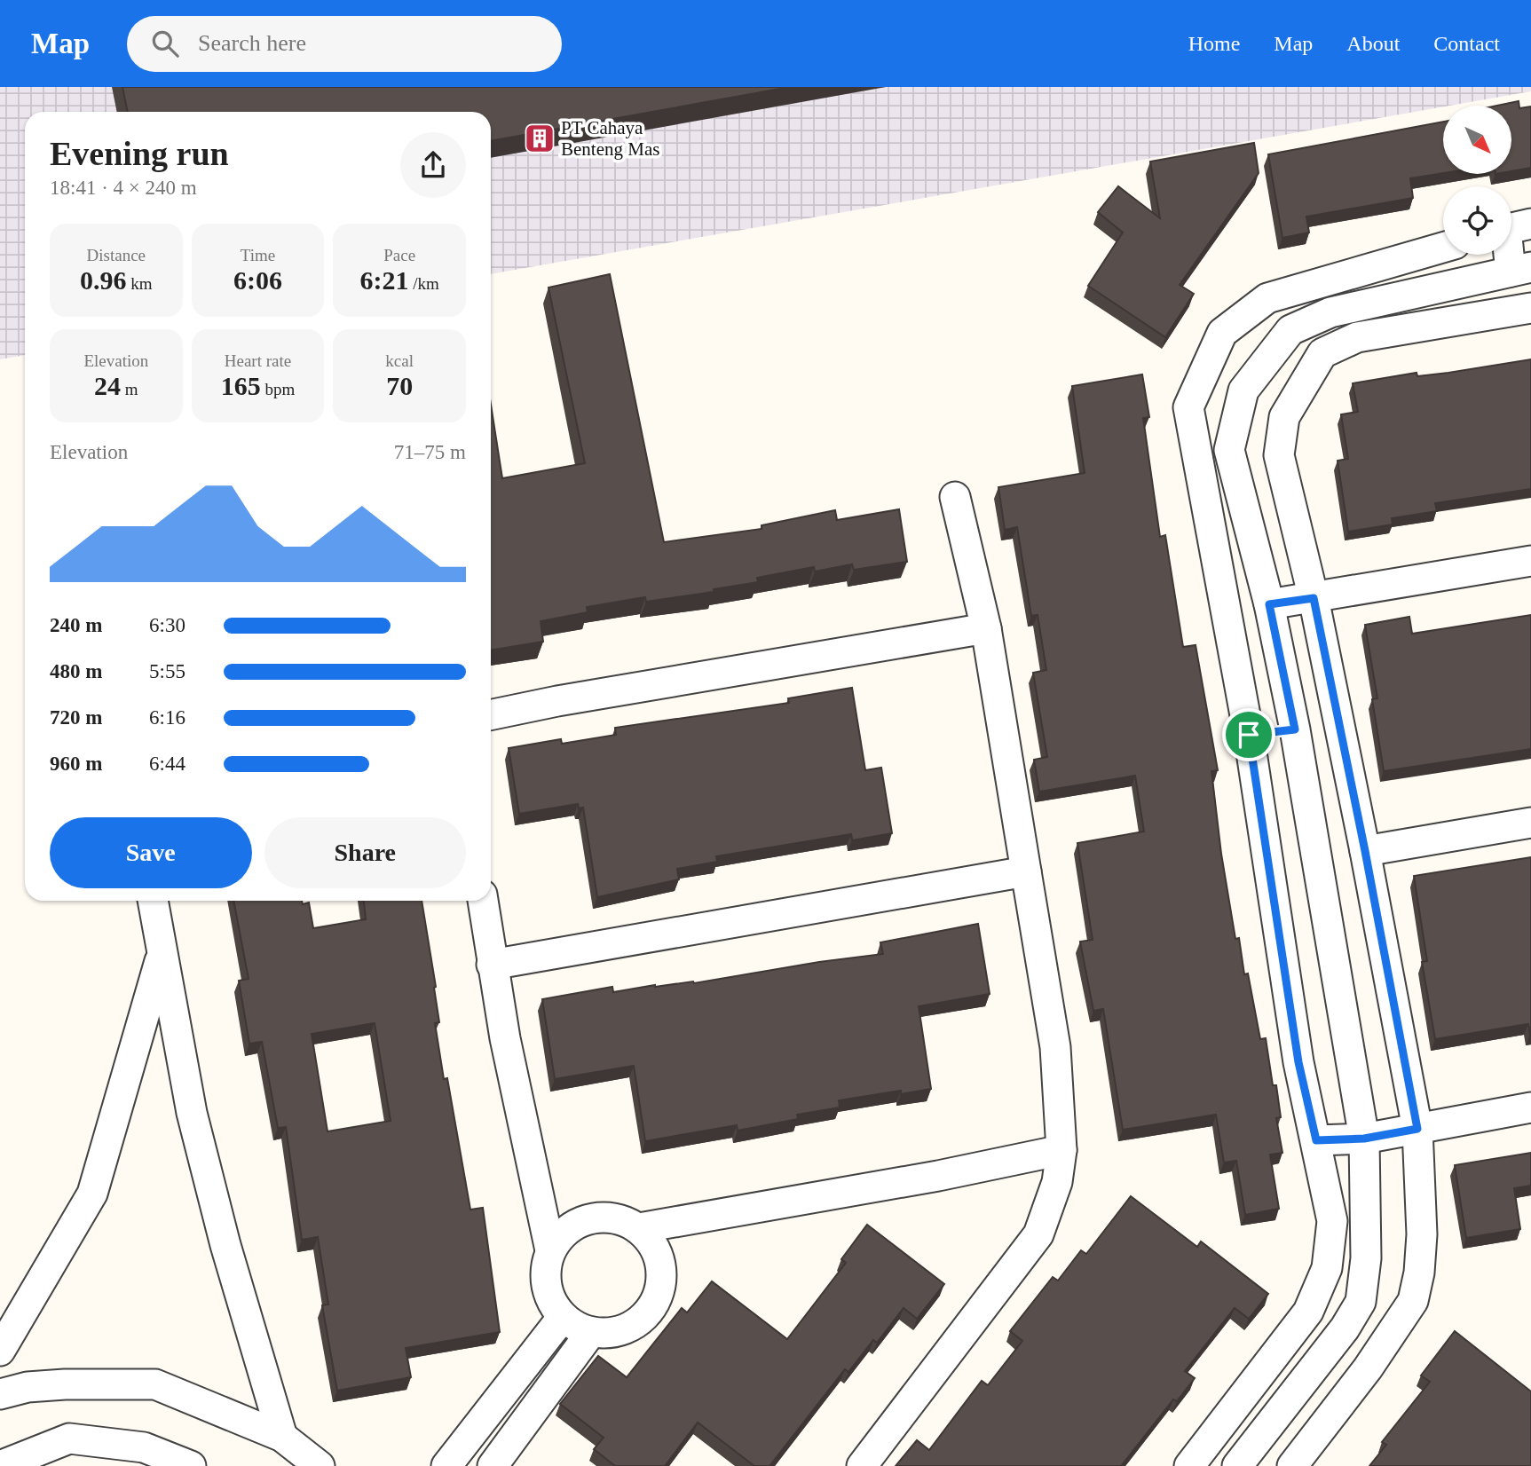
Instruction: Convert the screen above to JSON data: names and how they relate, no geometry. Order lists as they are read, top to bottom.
{
  "places": {
    "building": ["PT Cahaya Benteng Mas"]
  },
  "north": "bottom right",
  "page": {
    "header": "Map",
    "search": "Search here",
    "nav": [
      "Home",
      "Map",
      "About",
      "Contact"
    ],
    "heading": ["Evening run", "18:41 · 4 × 240 m"],
    "stats": [
      ["Distance", "0.96 km"],
      ["Time", "6:06"],
      ["Pace", "6:21 /km"],
      ["Elevation", "24 m"],
      ["Heart rate", "165 bpm"],
      ["kcal", "70"]
    ],
    "chart": ["Elevation", "71–75 m"],
    "list": [
      {
        "name": "240 m",
        "note": "6:30"
      },
      {
        "name": "480 m",
        "note": "5:55"
      },
      {
        "name": "720 m",
        "note": "6:16"
      },
      {
        "name": "960 m",
        "note": "6:44"
      }
    ],
    "buttons": ["Save", "Share"]
  }
}
